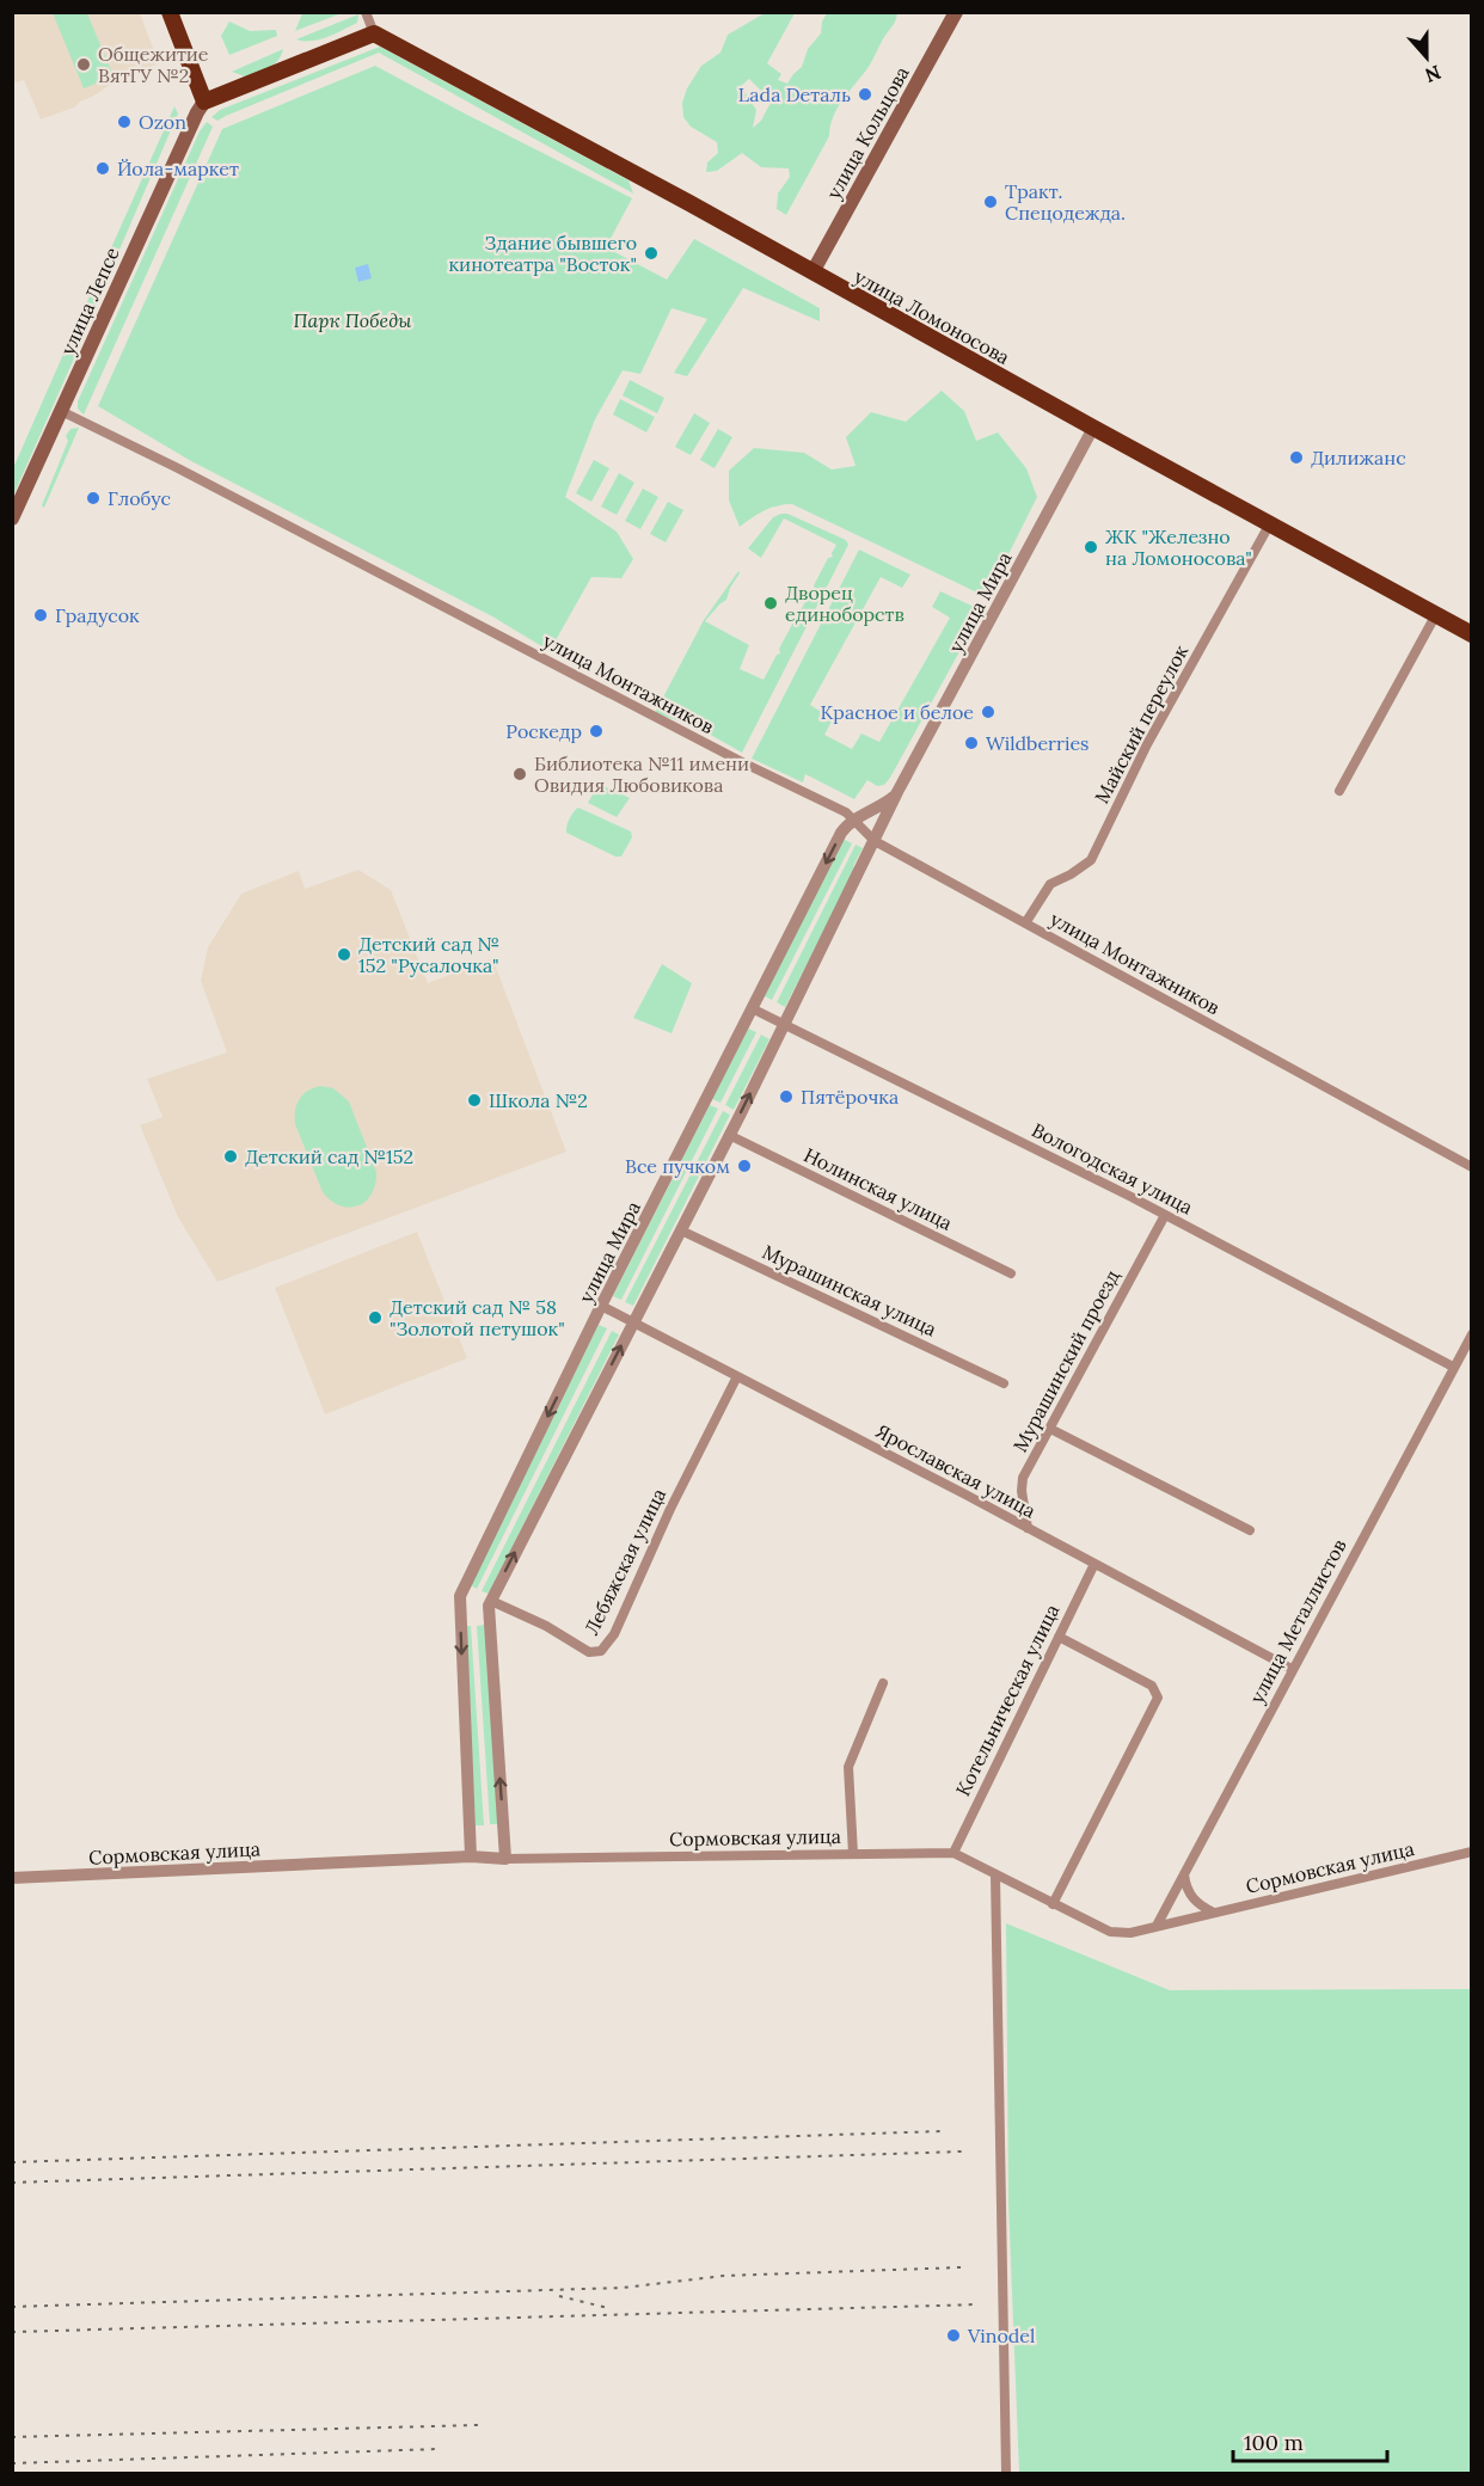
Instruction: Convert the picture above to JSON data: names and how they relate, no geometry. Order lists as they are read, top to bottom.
{
  "streets": {
    "highway": ["улица Ломоносова"],
    "main road": ["улица Кольцова", "улица Лепсе"],
    "street": [
      "улица Мира",
      "улица Монтажников",
      "Майский переулок",
      "Вологодская улица",
      "Нолинская улица",
      "Мурашинская улица",
      "Мурашинский проезд",
      "Ярославская улица",
      "Лебяжская улица",
      "улица Металлистов",
      "Котельническая улица",
      "Сормовская улица"
    ]
  },
  "crossings": [
    ["улица Кольцова", "улица Ломоносова"],
    ["улица Лепсе", "улица Монтажников"],
    ["улица Ломоносова", "улица Мира"],
    ["улица Ломоносова", "Майский переулок"],
    ["улица Мира", "улица Монтажников"],
    ["улица Мира", "Вологодская улица"],
    ["улица Мира", "Нолинская улица"],
    ["улица Мира", "Мурашинская улица"],
    ["улица Мира", "Ярославская улица"],
    ["улица Мира", "Лебяжская улица"],
    ["улица Мира", "Сормовская улица"],
    ["улица Монтажников", "Майский переулок"],
    ["Вологодская улица", "Мурашинский проезд"],
    ["Вологодская улица", "улица Металлистов"],
    ["Мурашинский проезд", "Ярославская улица"],
    ["Ярославская улица", "Лебяжская улица"],
    ["Ярославская улица", "улица Металлистов"],
    ["Ярославская улица", "Котельническая улица"],
    ["улица Металлистов", "Сормовская улица"],
    ["Котельническая улица", "Сормовская улица"]
  ],
  "parks": ["Парк Победы"],
  "places": [
    "Общежитие ВятГУ №2",
    "Lada Dеталь",
    "Ozon",
    "Йола-маркет",
    "Тракт. Спецодежда.",
    "Здание бывшего кинотеатра \"Восток\"",
    "Дилижанс",
    "Глобус",
    "ЖК \"Железно на Ломоносова\"",
    "Дворец единоборств",
    "Градусок",
    "Красное и белое",
    "Роскедр",
    "Wildberries",
    "Библиотека №11 имени Овидия Любовикова",
    "Детский сад № 152 \"Русалочка\"",
    "Пятёрочка",
    "Школа №2",
    "Детский сад №152",
    "Все пучком",
    "Детский сад № 58 \"Золотой петушок\"",
    "Vinodel"
  ],
  "scale_bar": "100 m",
  "north": "bottom"
}
